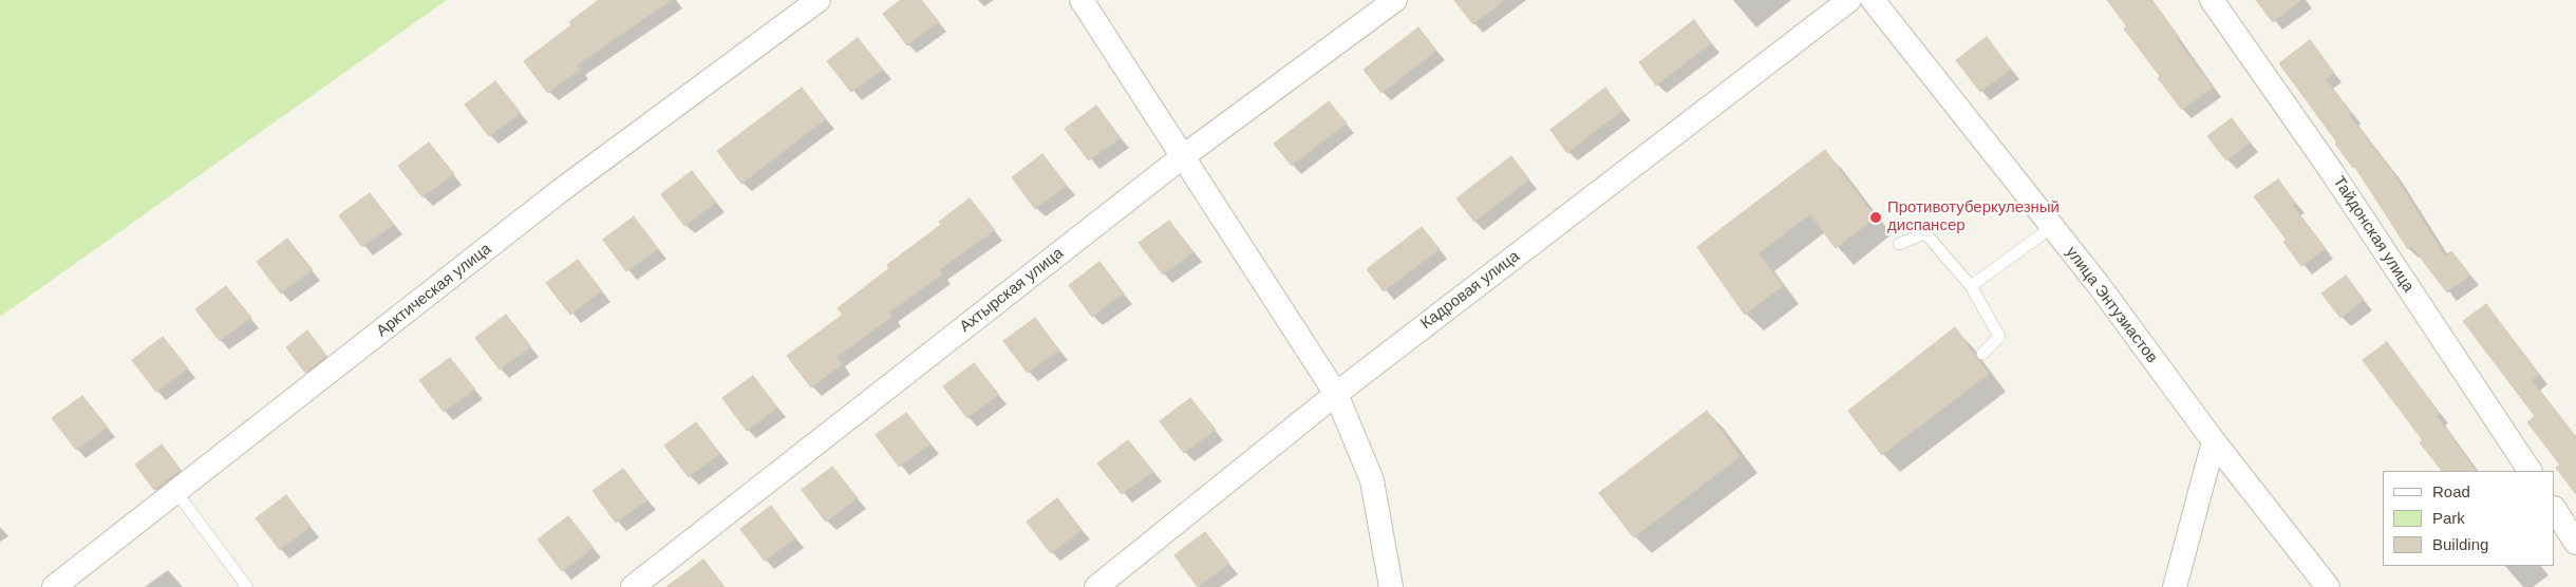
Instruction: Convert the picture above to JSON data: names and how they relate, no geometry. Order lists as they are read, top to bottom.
{
  "streets": {
    "street": [
      "Тайдонская улица",
      "Арктическая улица",
      "Ахтырская улица",
      "Кадровая улица",
      "улица Энтузиастов"
    ]
  },
  "places": ["Противотуберкулезный диспансер"],
  "legend": ["Road", "Park", "Building"]
}
